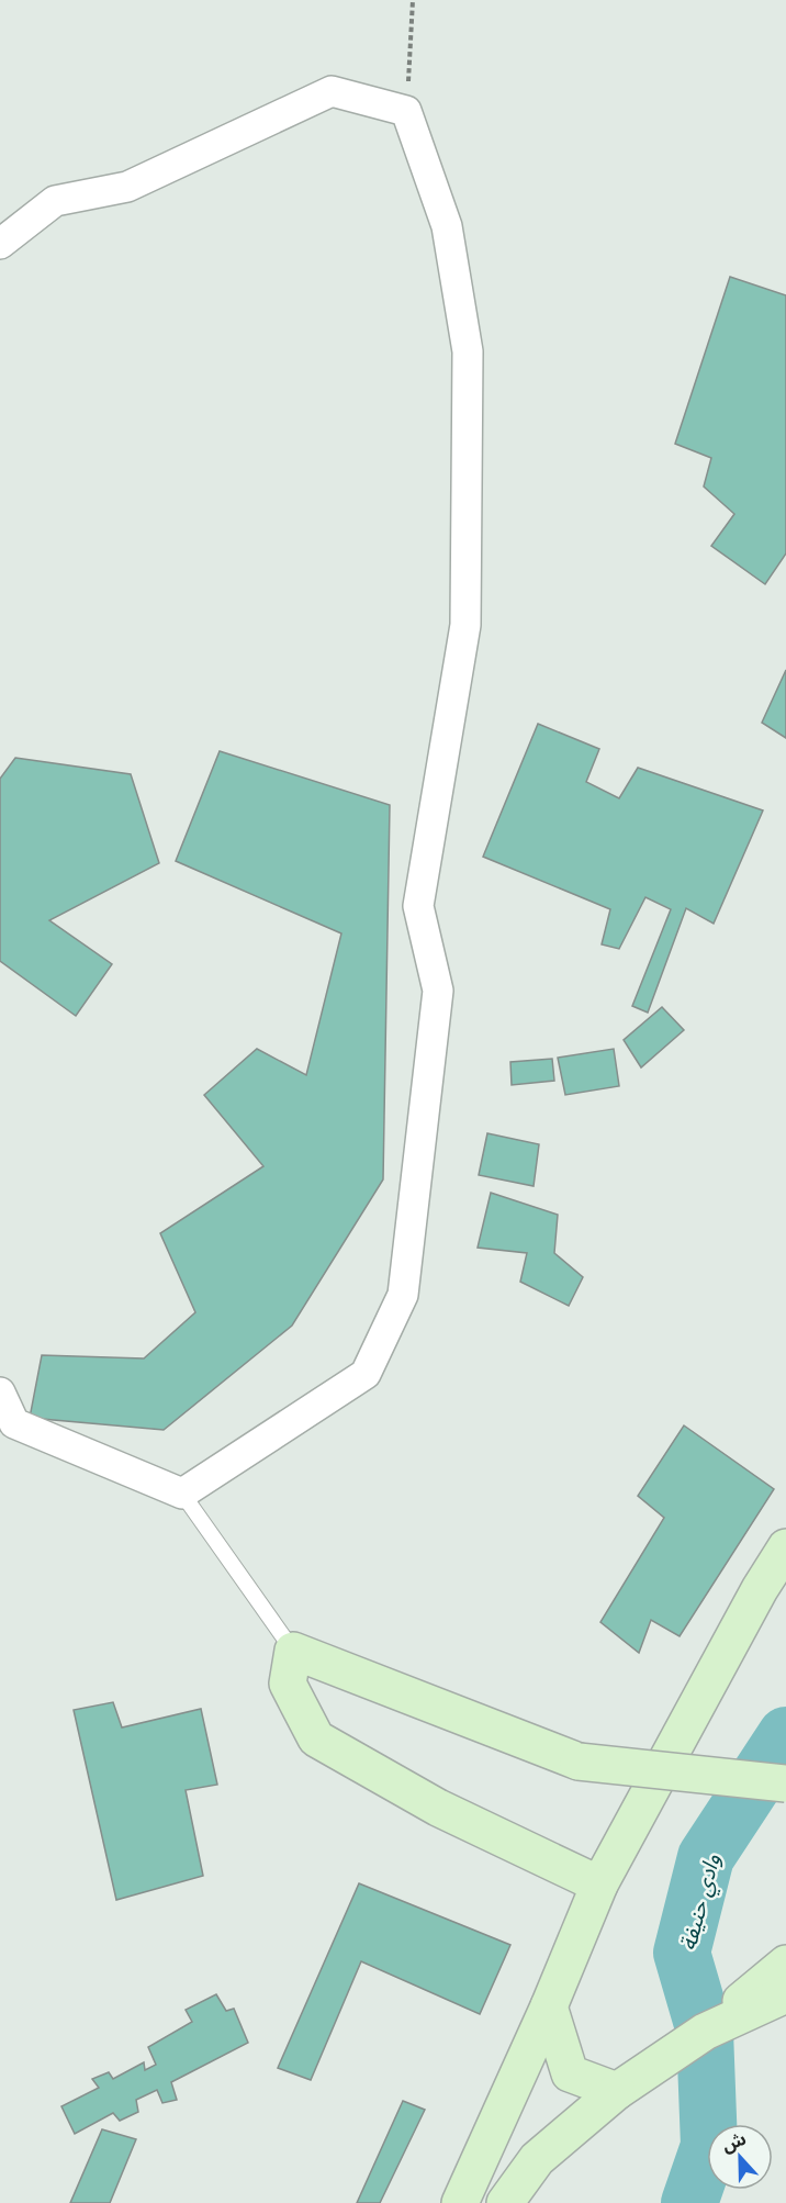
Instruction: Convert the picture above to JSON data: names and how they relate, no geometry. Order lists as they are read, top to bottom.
{
  "water": ["وادي حنيفة"],
  "north": "top"
}
